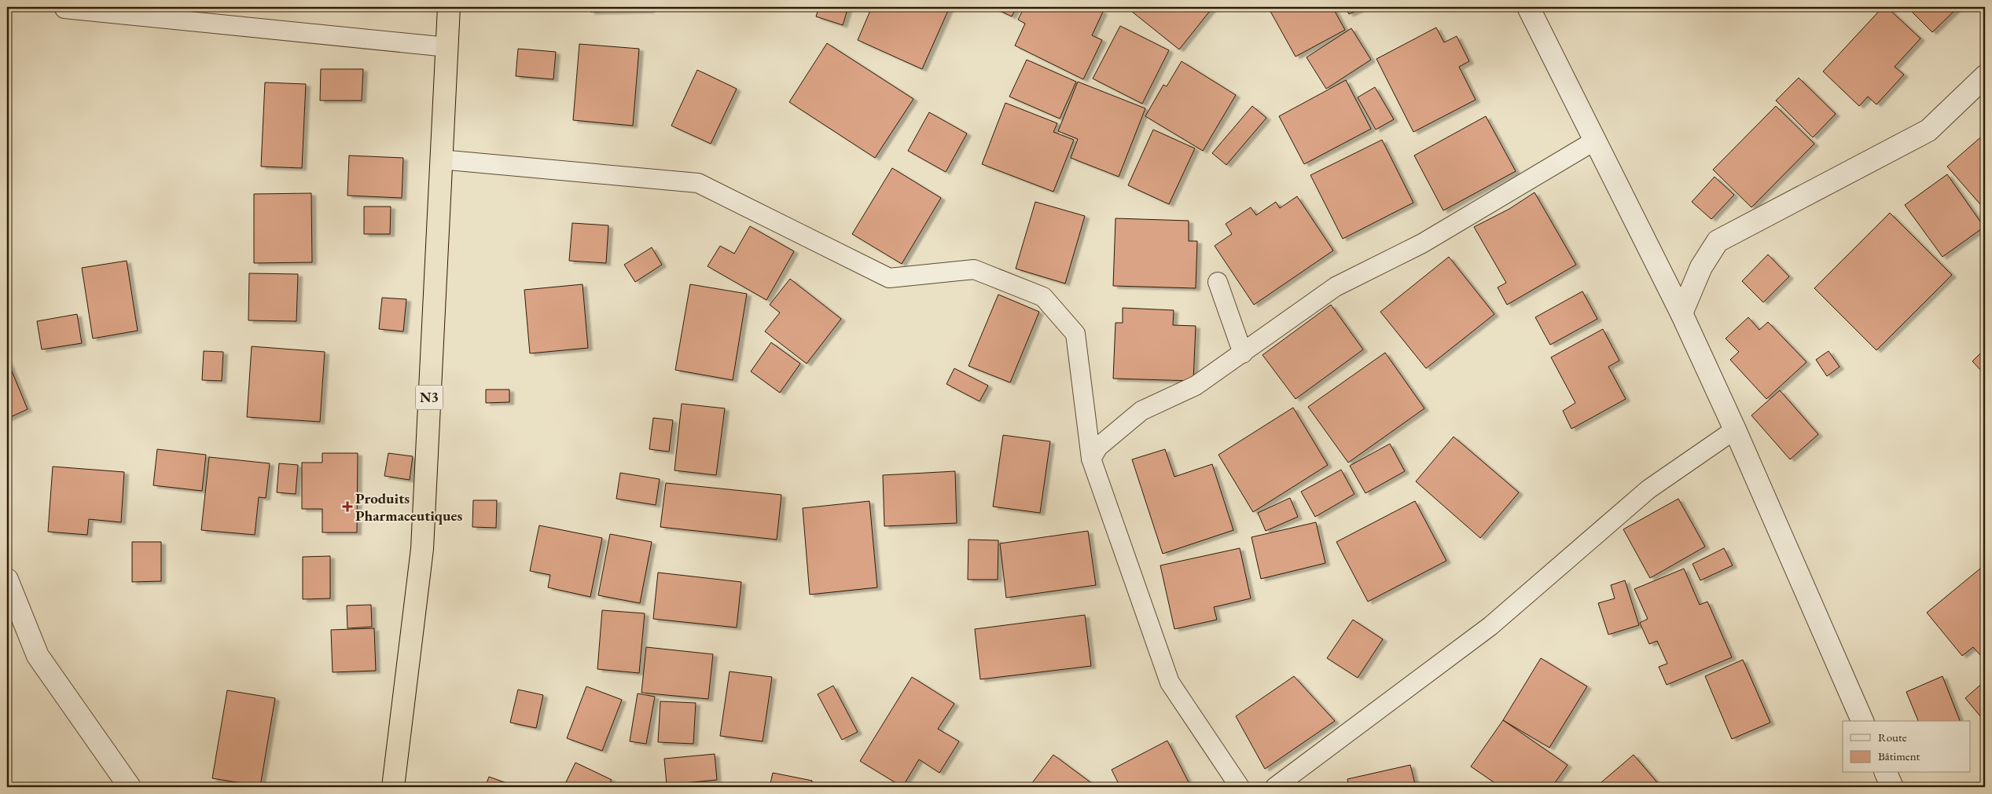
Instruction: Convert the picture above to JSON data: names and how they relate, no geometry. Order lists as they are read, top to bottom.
{
  "streets": {
    "highway": ["N3"]
  },
  "places": {
    "health": ["Produits Pharmaceutiques"]
  },
  "legend": ["Route", "Bâtiment"]
}
